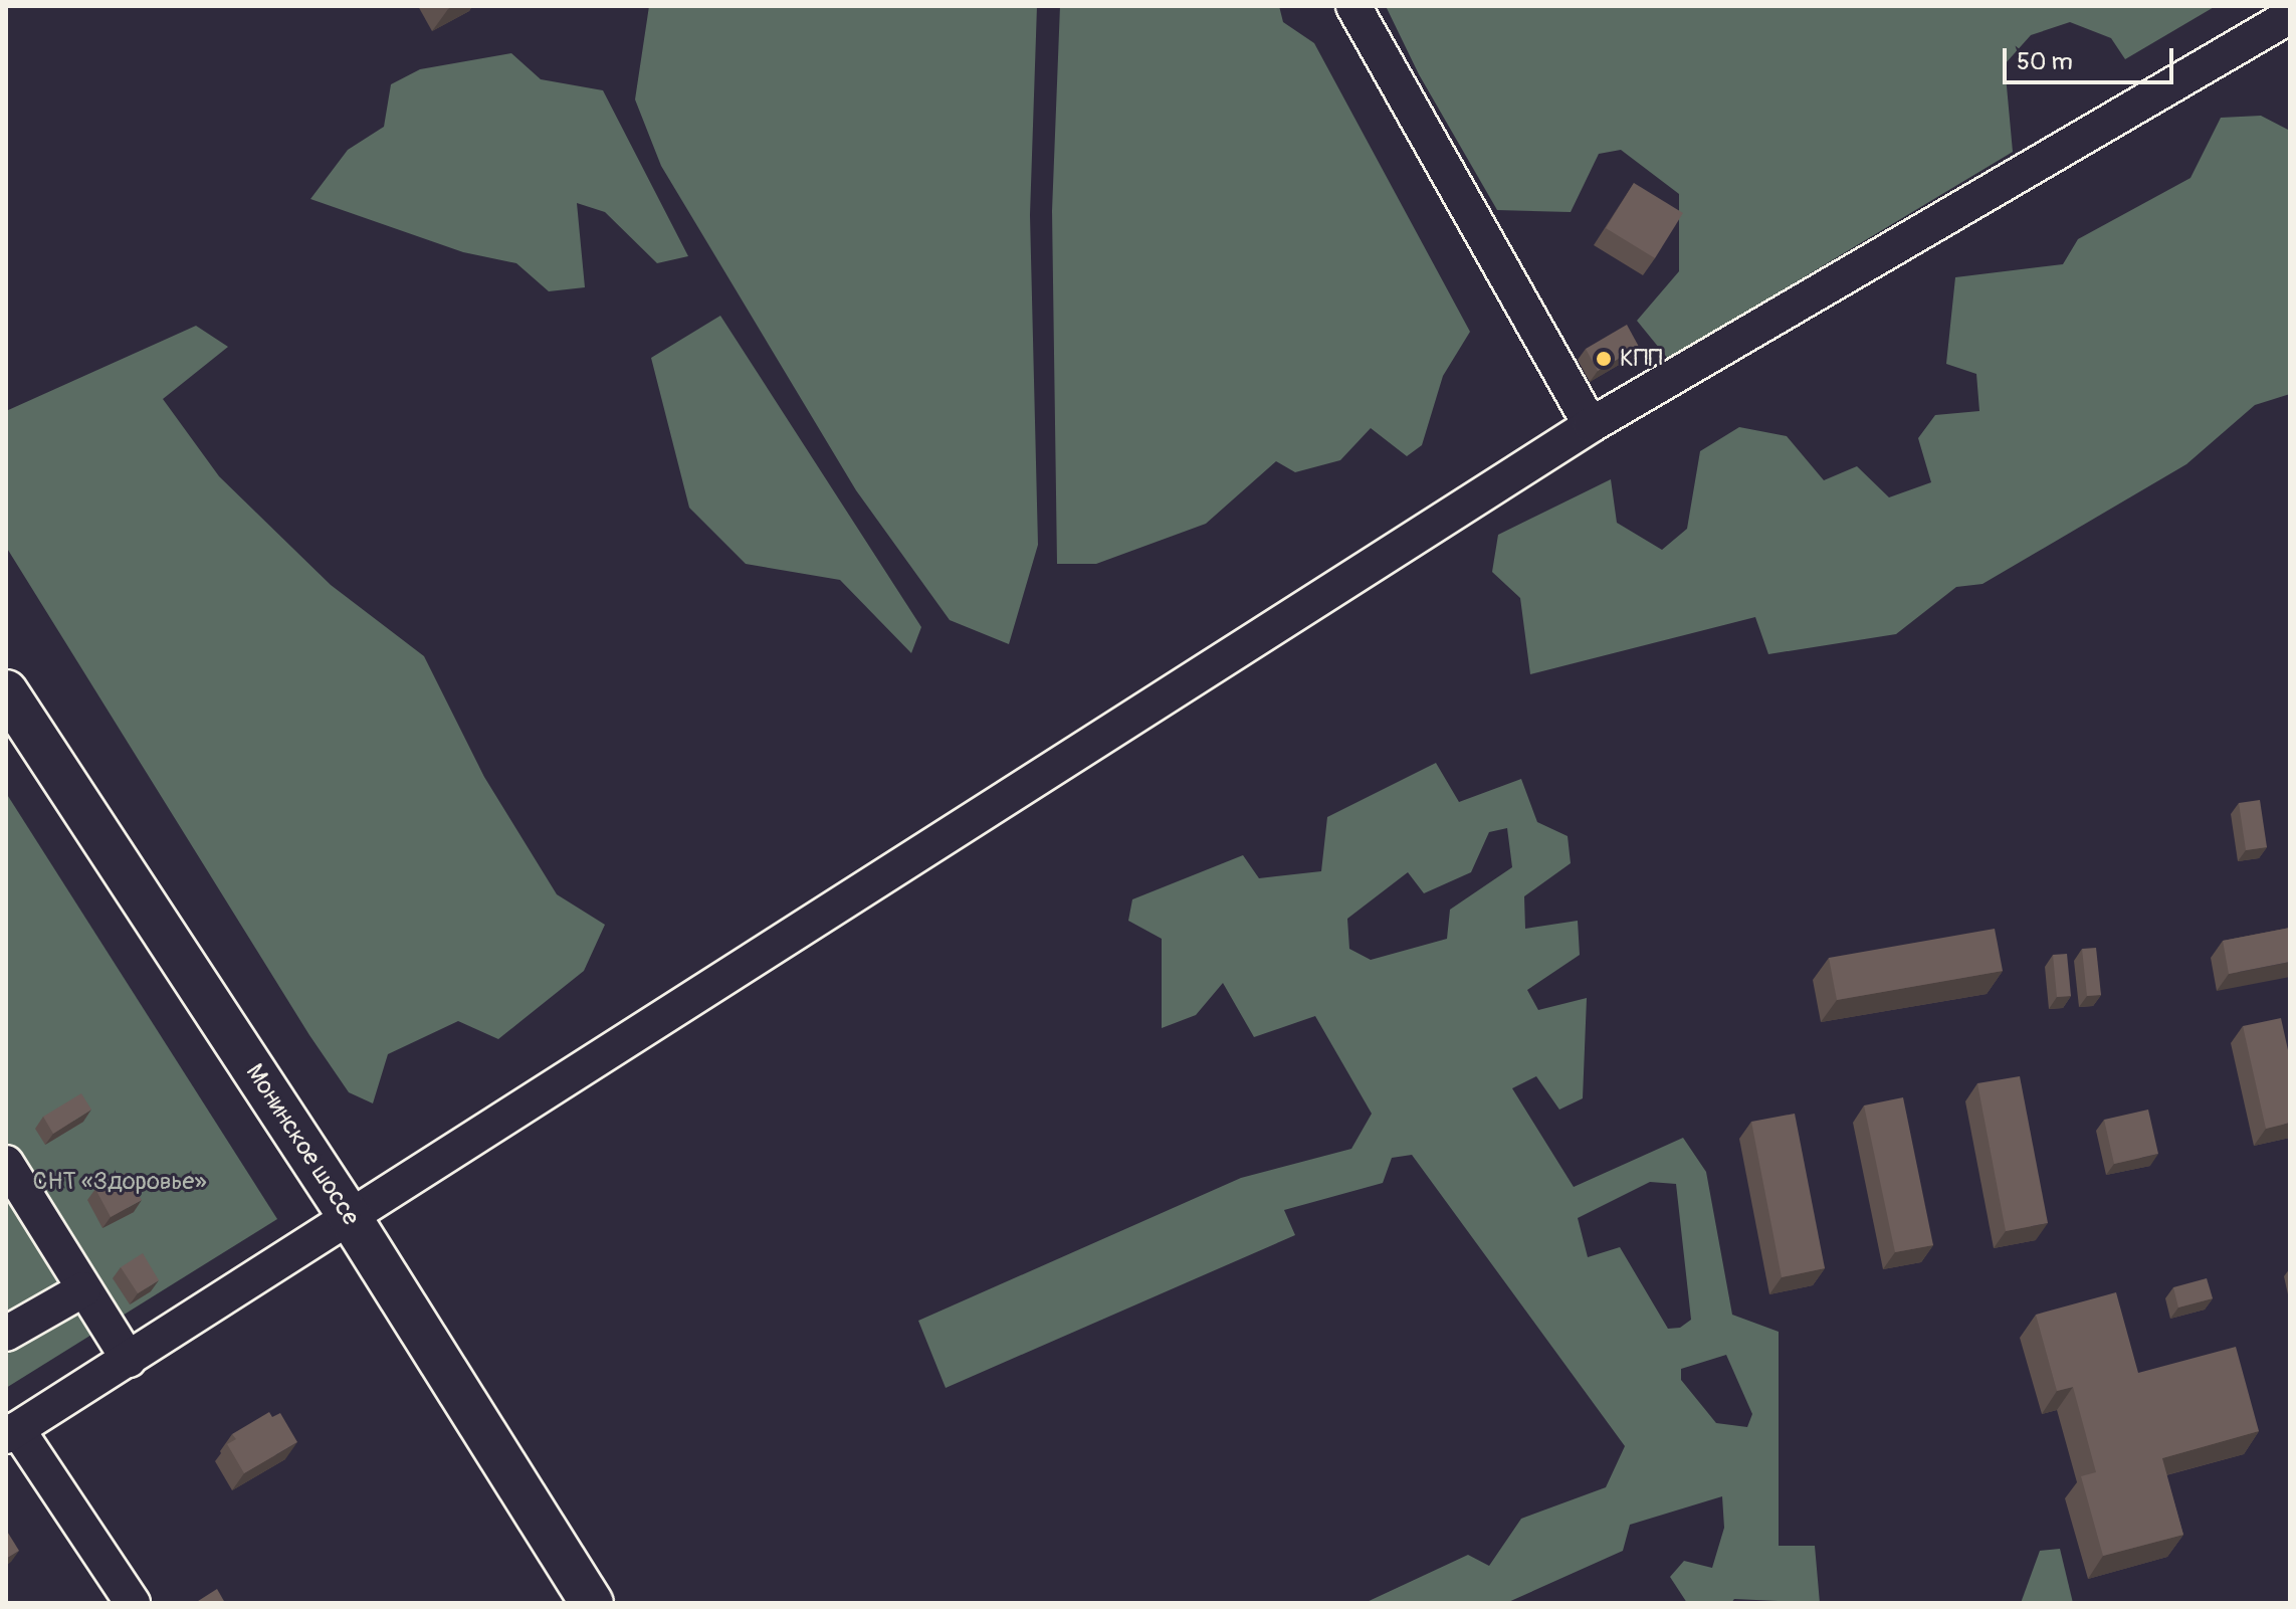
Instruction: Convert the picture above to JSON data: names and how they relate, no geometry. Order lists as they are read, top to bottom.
{
  "streets": {
    "main road": ["Монинское шоссе"]
  },
  "parks": ["СНТ «Здоровье»"],
  "places": ["КПП"],
  "scale_bar": "50 m"
}
